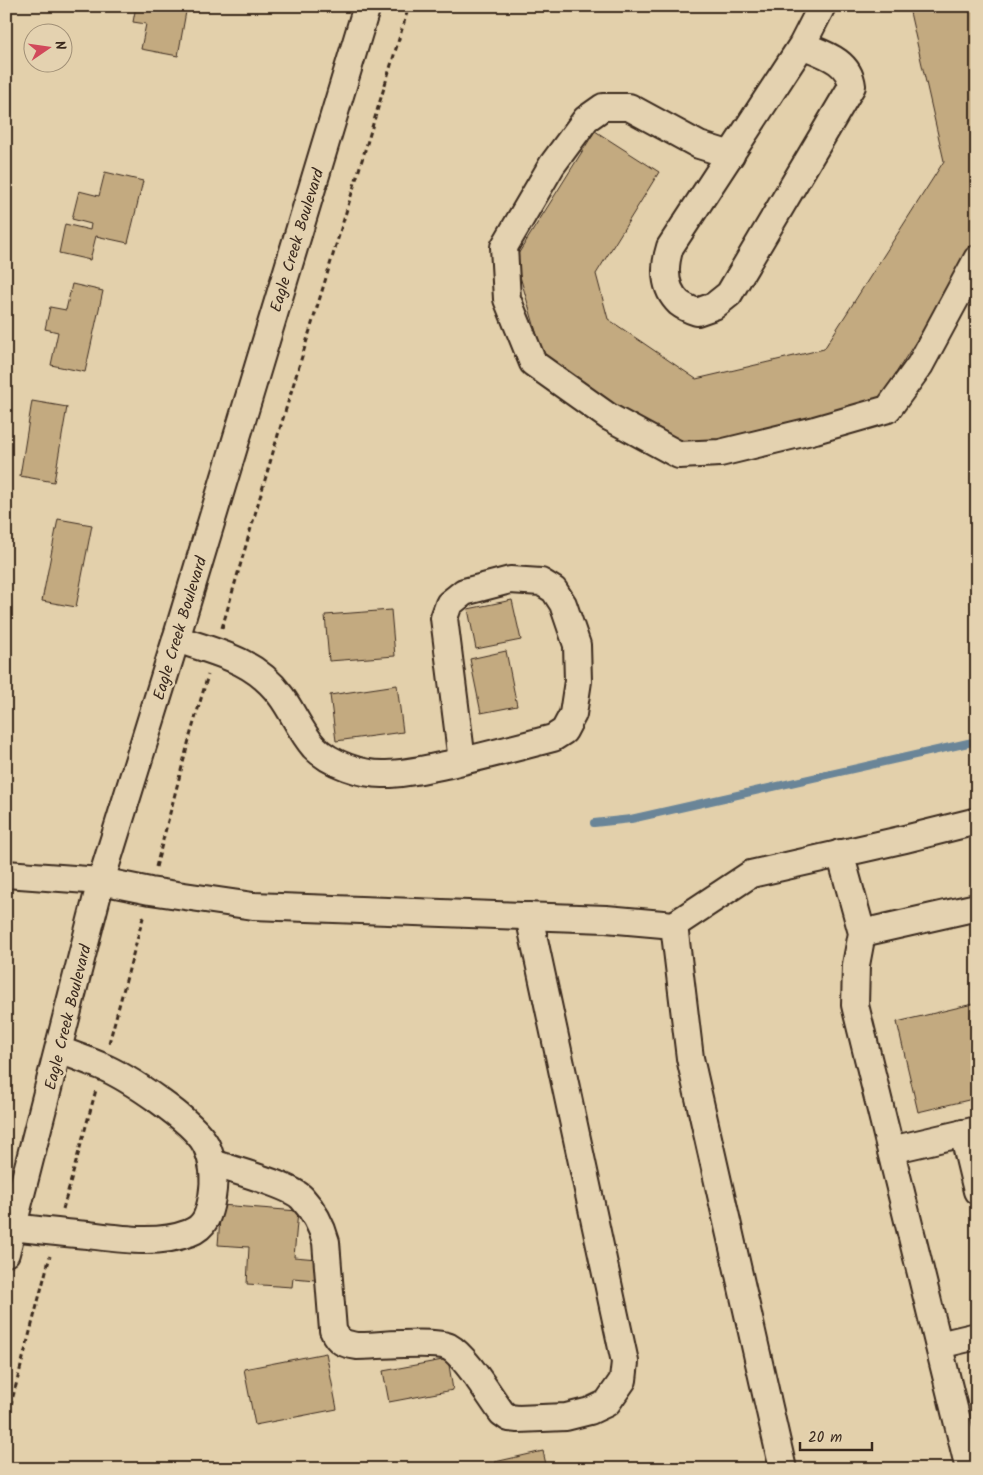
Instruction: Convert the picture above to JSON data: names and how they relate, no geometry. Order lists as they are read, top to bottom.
{
  "streets": {
    "street": ["Eagle Creek Boulevard"]
  },
  "scale_bar": "20 m",
  "north": "right"
}
